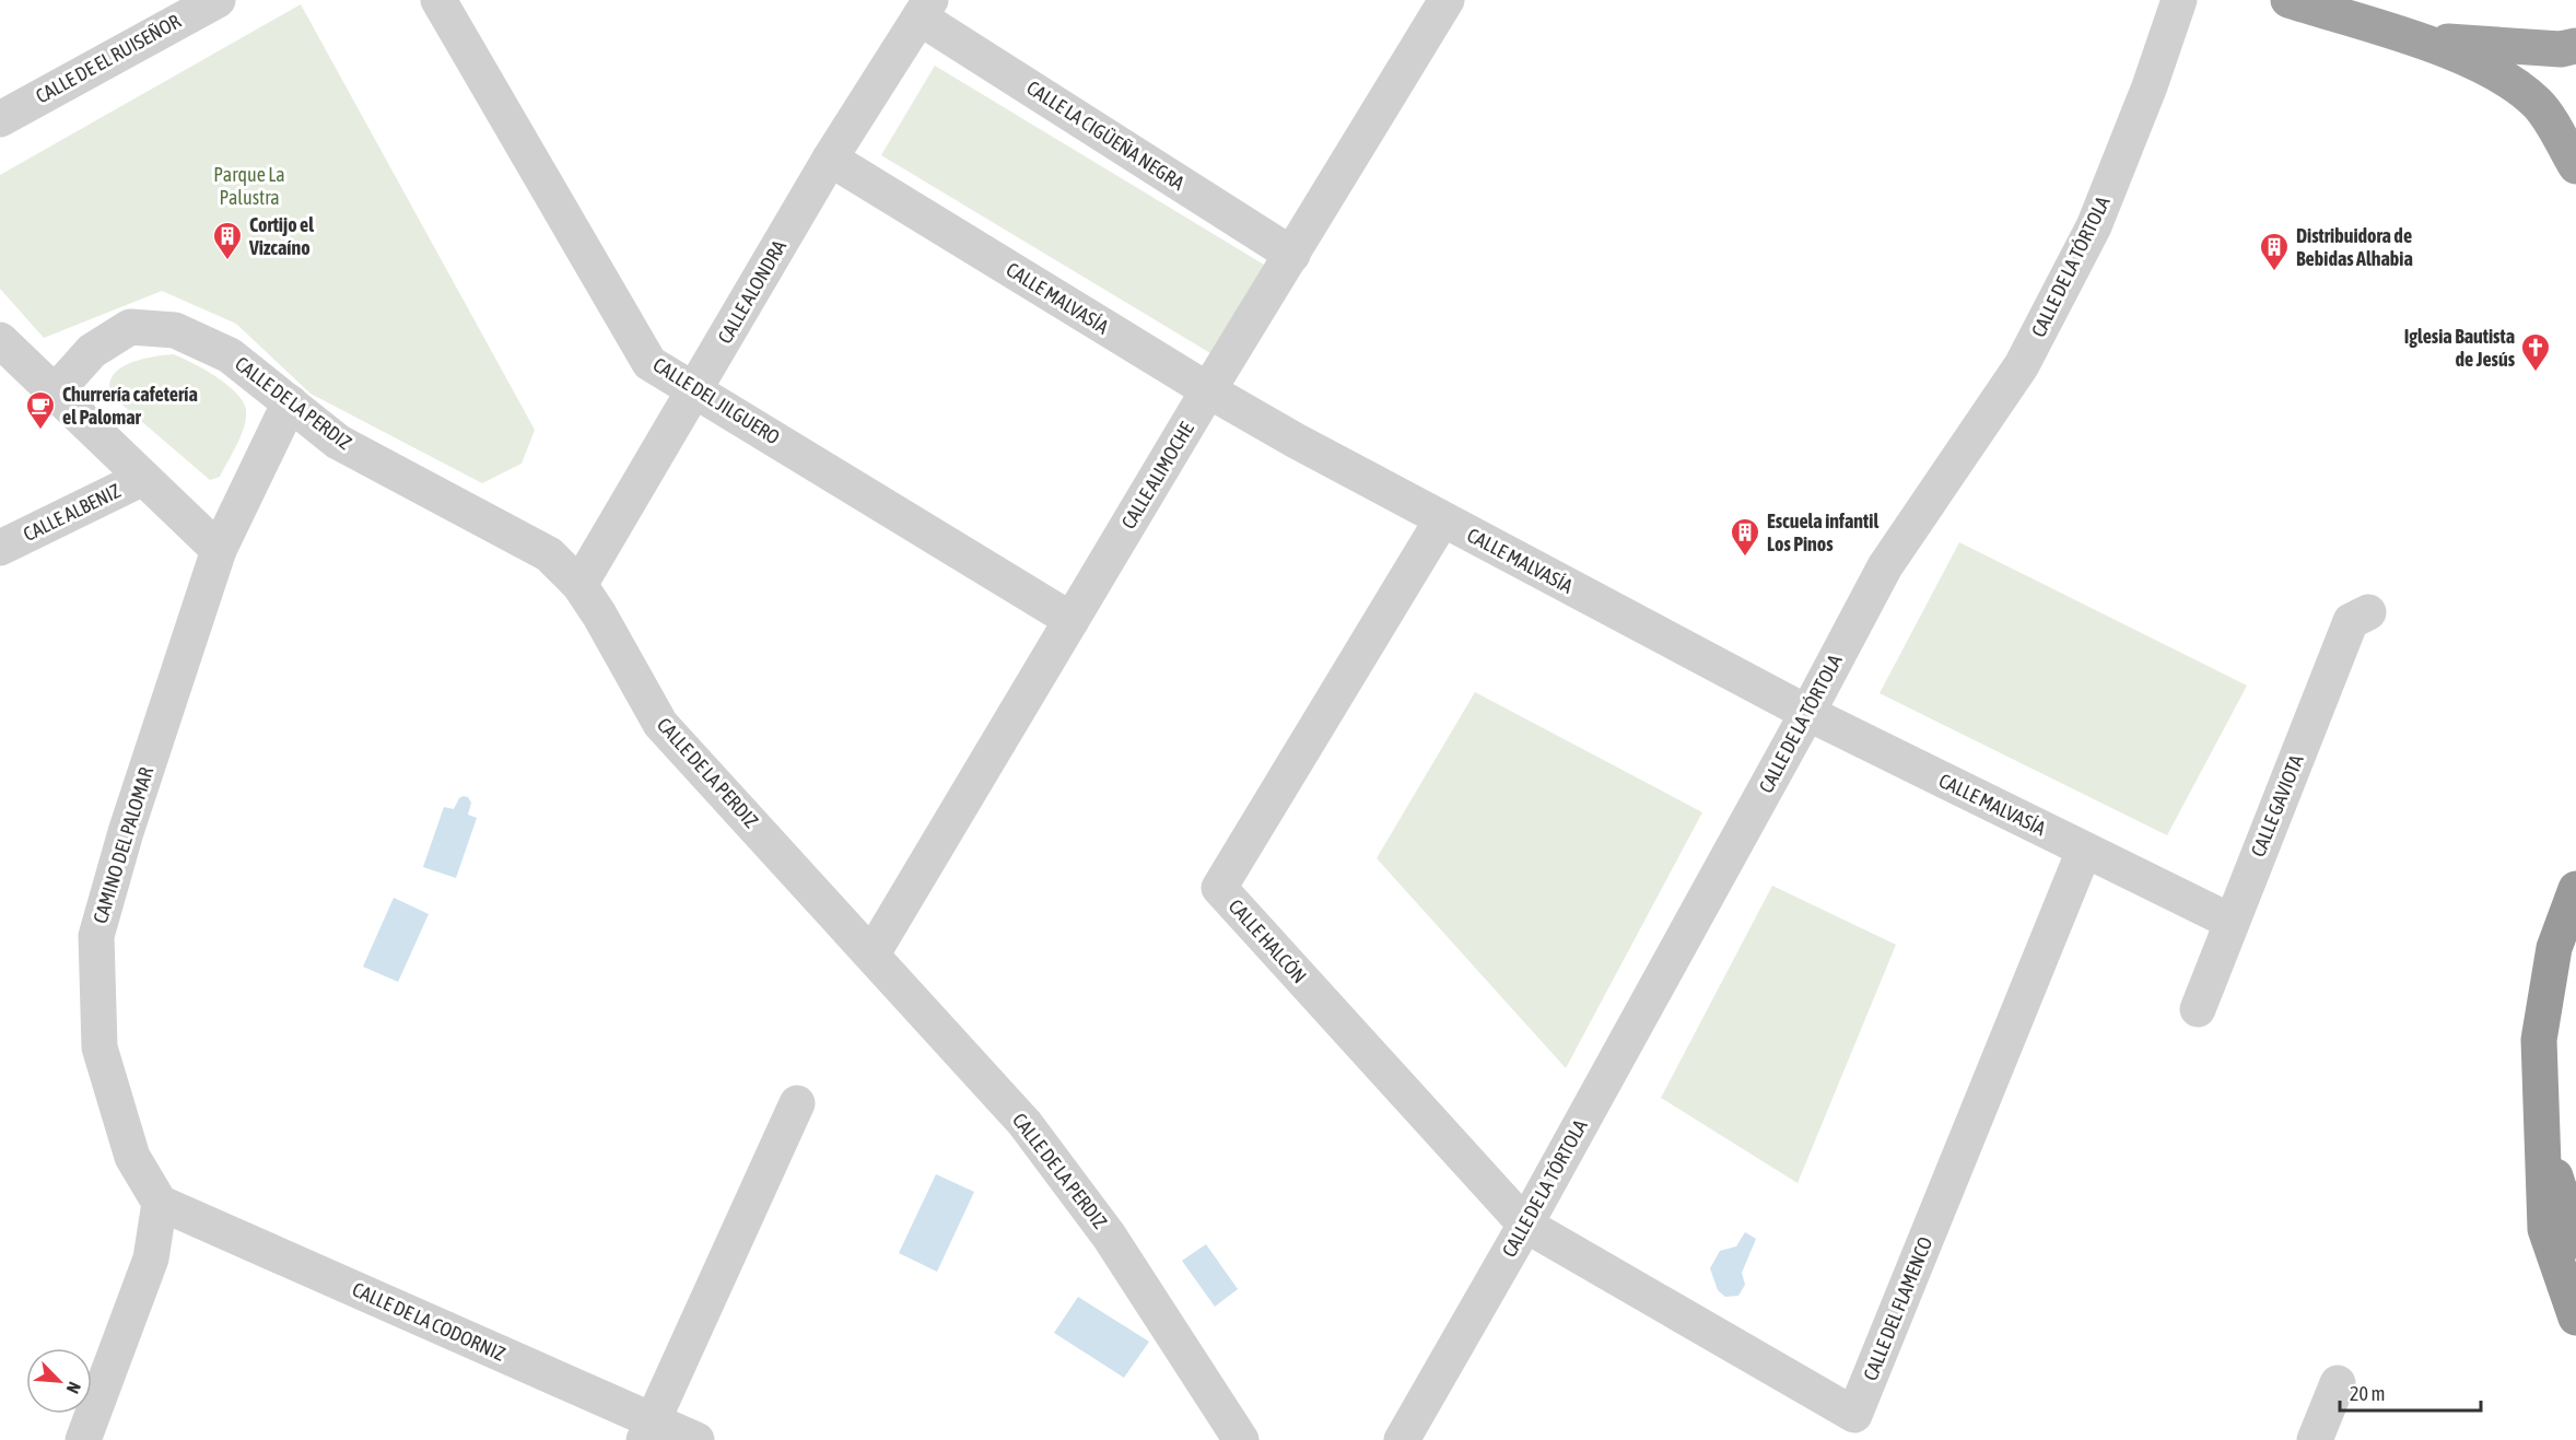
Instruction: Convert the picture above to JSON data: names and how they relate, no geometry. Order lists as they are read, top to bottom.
{
  "streets": {
    "street": [
      "CALLE DE EL RUISEÑOR",
      "CALLE LA CIGÜEÑA NEGRA",
      "CALLE DE LA TÓRTOLA",
      "CALLE ALONDRA",
      "CALLE MALVASÍA",
      "CALLE DEL JILGUERO",
      "CALLE DE LA PERDIZ",
      "CALLE ALIMOCHE",
      "CALLE ALBENIZ",
      "CALLE GAVIOTA",
      "CAMINO DEL PALOMAR",
      "CALLE HALCÓN",
      "CALLE DEL FLAMENCO",
      "CALLE DE LA CODORNIZ"
    ]
  },
  "crossings": [
    ["CALLE LA CIGÜEÑA NEGRA", "CALLE ALONDRA"],
    ["CALLE LA CIGÜEÑA NEGRA", "CALLE ALIMOCHE"],
    ["CALLE DE LA TÓRTOLA", "CALLE MALVASÍA"],
    ["CALLE DE LA TÓRTOLA", "CALLE HALCÓN"],
    ["CALLE DE LA TÓRTOLA", "CALLE DEL FLAMENCO"],
    ["CALLE ALONDRA", "CALLE MALVASÍA"],
    ["CALLE ALONDRA", "CALLE DEL JILGUERO"],
    ["CALLE ALONDRA", "CALLE DE LA PERDIZ"],
    ["CALLE MALVASÍA", "CALLE ALIMOCHE"],
    ["CALLE MALVASÍA", "CALLE GAVIOTA"],
    ["CALLE MALVASÍA", "CALLE HALCÓN"],
    ["CALLE MALVASÍA", "CALLE DEL FLAMENCO"],
    ["CALLE DEL JILGUERO", "CALLE ALIMOCHE"],
    ["CALLE DE LA PERDIZ", "CALLE ALIMOCHE"],
    ["CALLE DE LA PERDIZ", "CAMINO DEL PALOMAR"],
    ["CAMINO DEL PALOMAR", "CALLE DE LA CODORNIZ"],
    ["CALLE HALCÓN", "CALLE DEL FLAMENCO"]
  ],
  "parks": ["Parque La Palustra"],
  "places": {
    "building": ["Cortijo el Vizcaíno", "Distribuidora de Bebidas Alhabia", "Escuela infantil Los Pinos"],
    "church": ["Iglesia Bautista de Jesús"],
    "cafe": ["Churrería cafetería el Palomar"]
  },
  "scale_bar": "20 m",
  "north": "bottom right"
}
